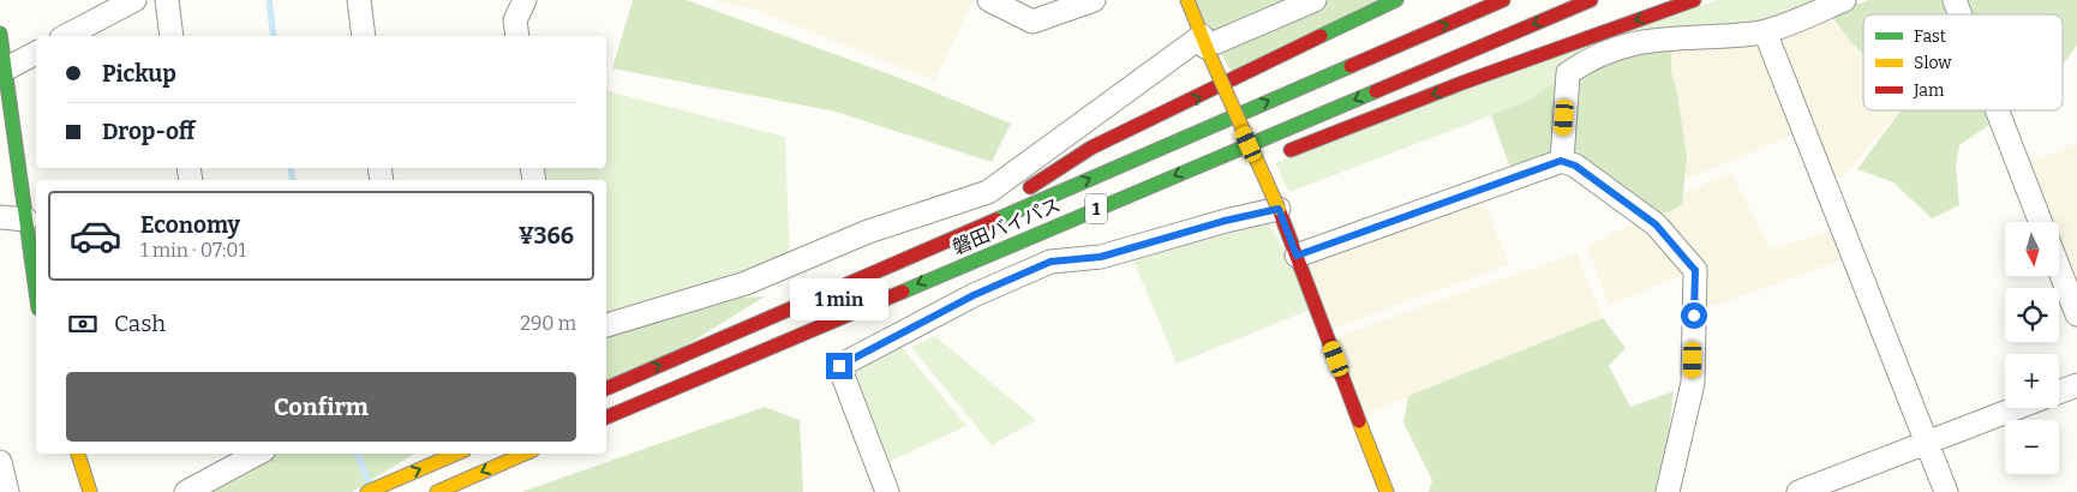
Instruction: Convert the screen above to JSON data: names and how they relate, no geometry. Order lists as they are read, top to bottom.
{
  "streets": {
    "main road": ["1", "磐田バイパス"]
  },
  "crossings": [
    ["1", "磐田バイパス"]
  ],
  "legend": ["Fast", "Slow", "Jam"],
  "north": "bottom",
  "page": {
    "banner": ["Pickup", "Drop-off"],
    "list": [
      {
        "name": "Economy",
        "note": "1 min · 07:01",
        "value": "¥366"
      }
    ],
    "map_buttons": ["+", "−"],
    "bubble": "1 min",
    "pay": ["Cash", "290 m"],
    "buttons": "Confirm"
  }
}
